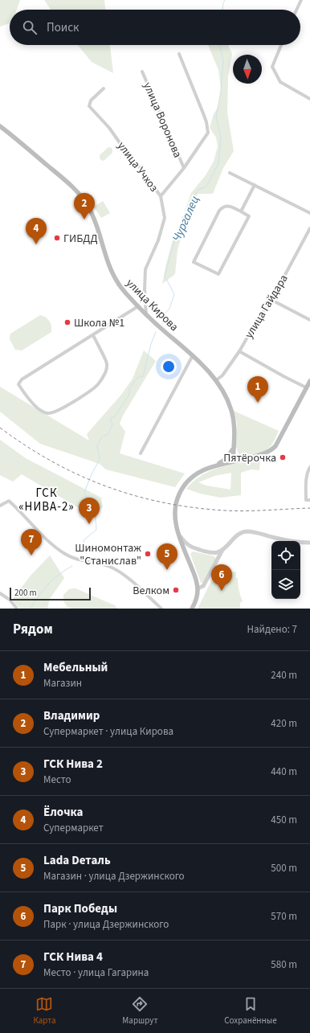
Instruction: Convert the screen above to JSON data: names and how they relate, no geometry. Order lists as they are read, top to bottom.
{
  "streets": {
    "main road": ["улица Кирова"],
    "street": ["улица Воронова", "улица Учхоз", "улица Гайдара"]
  },
  "crossings": [
    ["улица Учхоз", "улица Кирова"],
    ["улица Кирова", "улица Гайдара"]
  ],
  "districts": ["ГСК «НИВА-2»"],
  "water": ["Чургалец"],
  "places": [
    "ГИБДД",
    "Школа №1",
    "Пятёрочка",
    "Шиномонтаж \"Станислав\"",
    "Велком"
  ],
  "scale_bar": "200 m",
  "north": "bottom",
  "page": {
    "search": "Поиск",
    "pins": [
      "2",
      "4",
      "1",
      "3",
      "7",
      "5",
      "6"
    ],
    "scale": "200 m",
    "heading": ["Рядом", "Найдено: 7"],
    "list": [
      {
        "mark": "1",
        "name": "Мебельный",
        "note": "Магазин",
        "value": "240 m"
      },
      {
        "mark": "2",
        "name": "Владимир",
        "note": "Супермаркет · улица Кирова",
        "value": "420 m"
      },
      {
        "mark": "3",
        "name": "ГСК Нива 2",
        "note": "Место",
        "value": "440 m"
      },
      {
        "mark": "4",
        "name": "Ёлочка",
        "note": "Супермаркет",
        "value": "450 m"
      },
      {
        "mark": "5",
        "name": "Lada Dеталь",
        "note": "Магазин · улица Дзержинского",
        "value": "500 m"
      },
      {
        "mark": "6",
        "name": "Парк Победы",
        "note": "Парк · улица Дзержинского",
        "value": "570 m"
      },
      {
        "mark": "7",
        "name": "ГСК Нива 4",
        "note": "Место · улица Гагарина",
        "value": "580 m"
      }
    ],
    "nav": ["Карта", "Маршрут", "Сохранённые"]
  }
}
